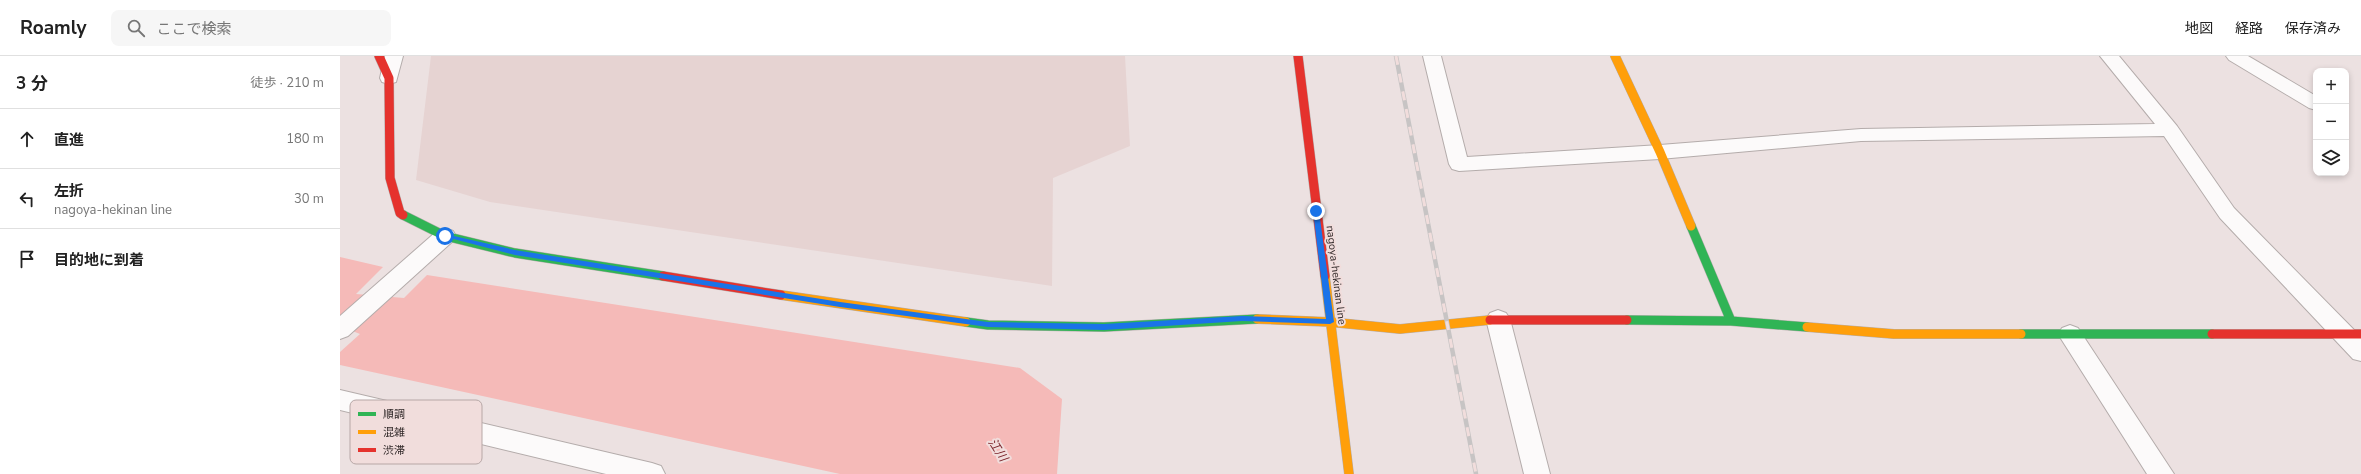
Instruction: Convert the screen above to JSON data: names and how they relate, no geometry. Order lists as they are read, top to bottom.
{
  "streets": {
    "street": ["nagoya-hekinan line"]
  },
  "water": ["江川"],
  "legend": ["順調", "混雑", "渋滞"],
  "page": {
    "header": "Roamly",
    "search": "ここで検索",
    "nav": ["地図", "経路", "保存済み"],
    "heading": ["3 分", "徒歩 · 210 m"],
    "map_buttons": ["+", "−"],
    "list": [
      ["直進", "180 m"],
      ["左折", "nagoya-hekinan line", "30 m"],
      "目的地に到着"
    ]
  }
}
